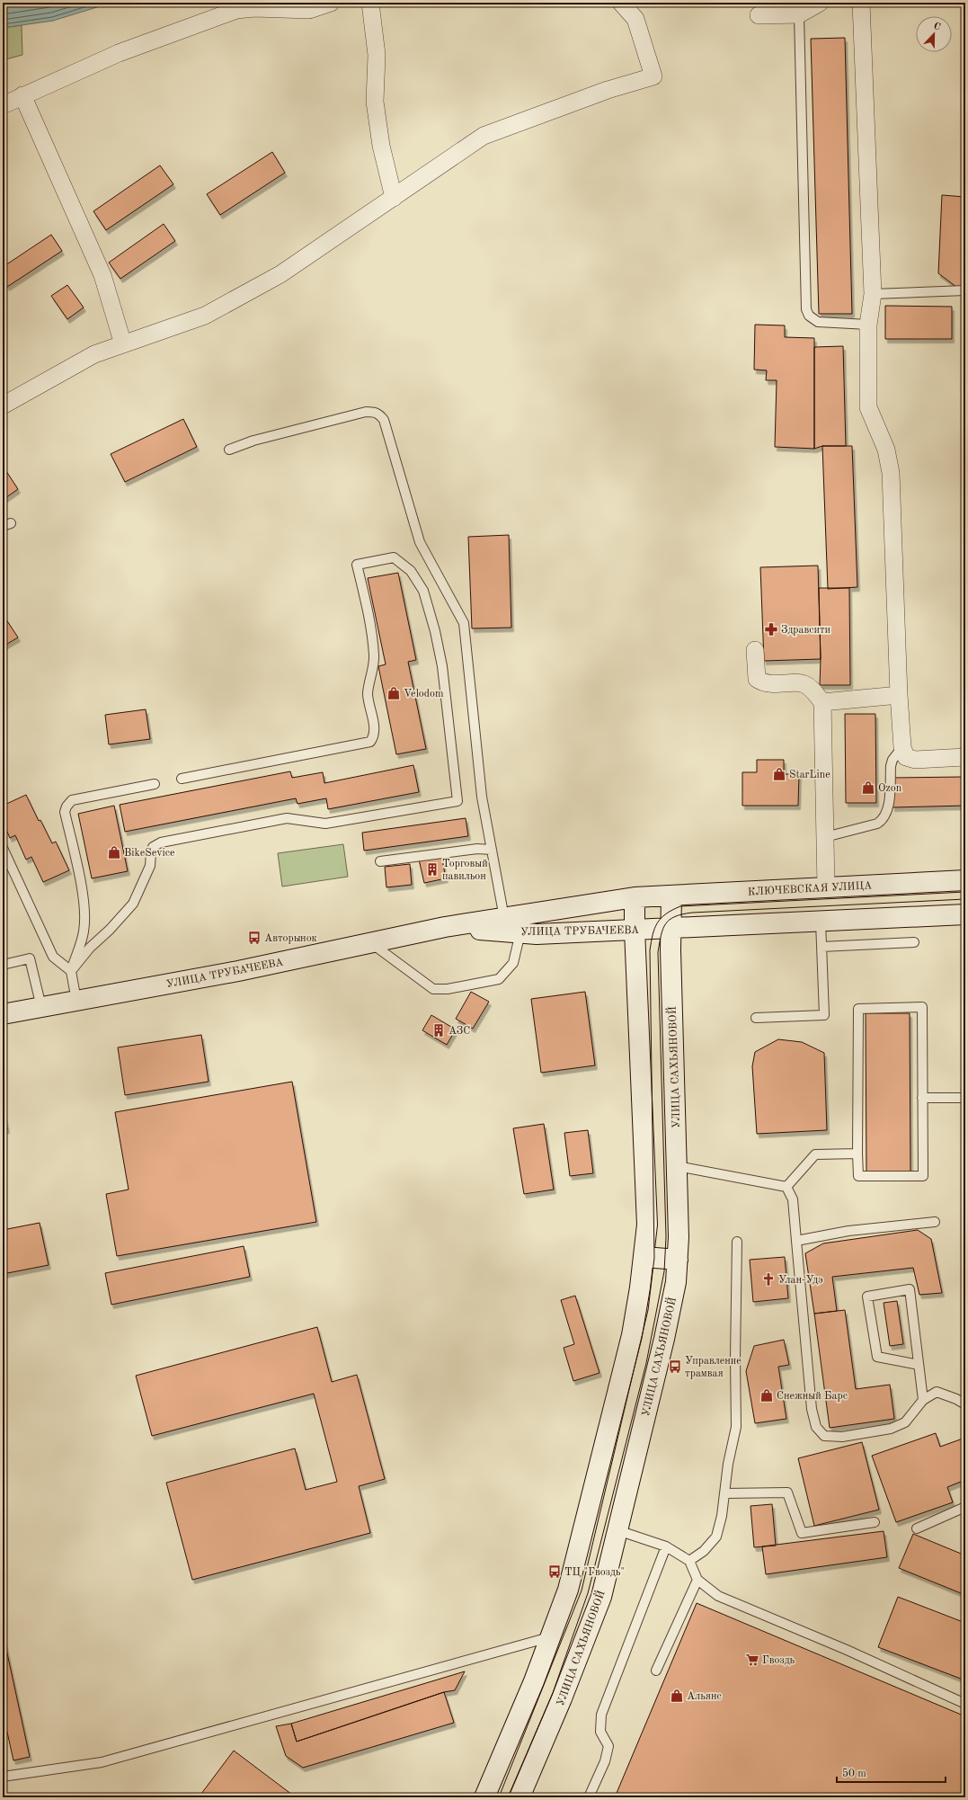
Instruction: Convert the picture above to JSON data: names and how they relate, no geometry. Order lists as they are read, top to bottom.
{
  "streets": {
    "main road": ["КЛЮЧЕВСКАЯ УЛИЦА", "УЛИЦА ТРУБАЧЕЕВА", "УЛИЦА САХЬЯНОВОЙ"]
  },
  "crossings": [
    ["КЛЮЧЕВСКАЯ УЛИЦА", "УЛИЦА ТРУБАЧЕЕВА"],
    ["КЛЮЧЕВСКАЯ УЛИЦА", "УЛИЦА САХЬЯНОВОЙ"],
    ["УЛИЦА ТРУБАЧЕЕВА", "УЛИЦА САХЬЯНОВОЙ"]
  ],
  "places": {
    "pharmacy": ["Здравсити"],
    "shop": [
      "Velodom",
      "StarLine",
      "Ozon",
      "BikeSevice",
      "Снежный Барс",
      "Альянс"
    ],
    "building": ["Торговый павильон", "АЗС"],
    "bus stop": ["Авторынок", "Управление трамвая", "ТЦ \"Гвоздь\""],
    "church": ["Улан-Удэ"],
    "supermarket": ["Гвоздь"]
  },
  "scale_bar": "50 m",
  "north": "top"
}
